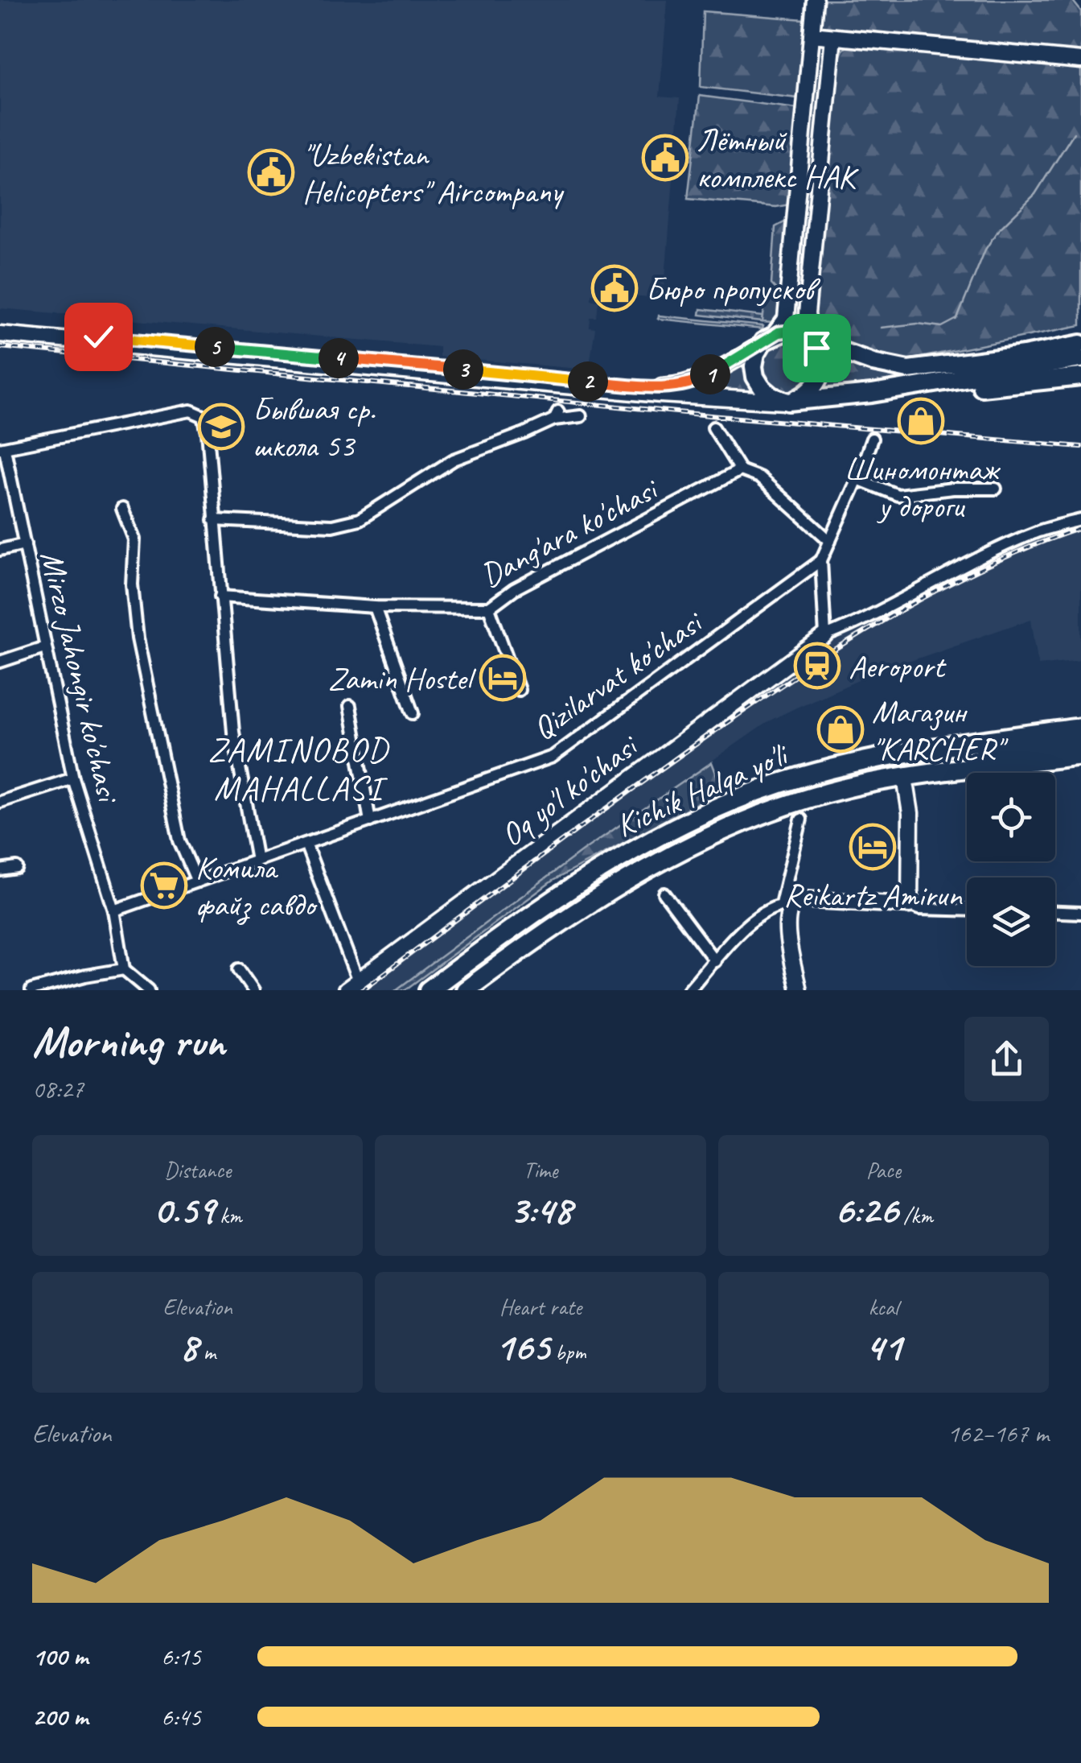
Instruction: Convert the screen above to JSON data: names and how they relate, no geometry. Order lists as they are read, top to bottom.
{
  "streets": {
    "highway": ["Kichik Halqa yo'li"],
    "main road": ["Oq yo'l ko'chasi"],
    "street": ["Dang'ara ko'chasi", "Mirzo Jahongir ko'chasi", "Qizilarvat ko'chasi"]
  },
  "crossings": [
    ["Mirzo Jahongir ko'chasi", "Qizilarvat ko'chasi"]
  ],
  "districts": ["ZAMINOBOD MAHALLASI"],
  "places": {
    "public building": ["Лётный комплекс НАК", "\"Uzbekistan Helicopters\" Aircompany", "Бюро пропусков"],
    "shop": ["Шиномонтаж у дороги", "Магазин \"KARCHER\""],
    "school or university": ["Бывшая ср. школа 53"],
    "station": ["Aeroport"],
    "hotel": ["Zamin Hostel", "Reikartz Amirun"],
    "supermarket": ["Комила файз савдо"]
  },
  "page": {
    "pins": [
      "5",
      "4",
      "3",
      "1",
      "2"
    ],
    "heading": ["Morning run", "08:27"],
    "stats": [
      ["Distance", "0.59 km"],
      ["Time", "3:48"],
      ["Pace", "6:26 /km"],
      ["Elevation", "8 m"],
      ["Heart rate", "165 bpm"],
      ["kcal", "41"]
    ],
    "chart": ["Elevation", "162–167 m"],
    "list": [
      {
        "name": "100 m",
        "note": "6:15"
      },
      {
        "name": "200 m",
        "note": "6:45"
      }
    ]
  }
}
